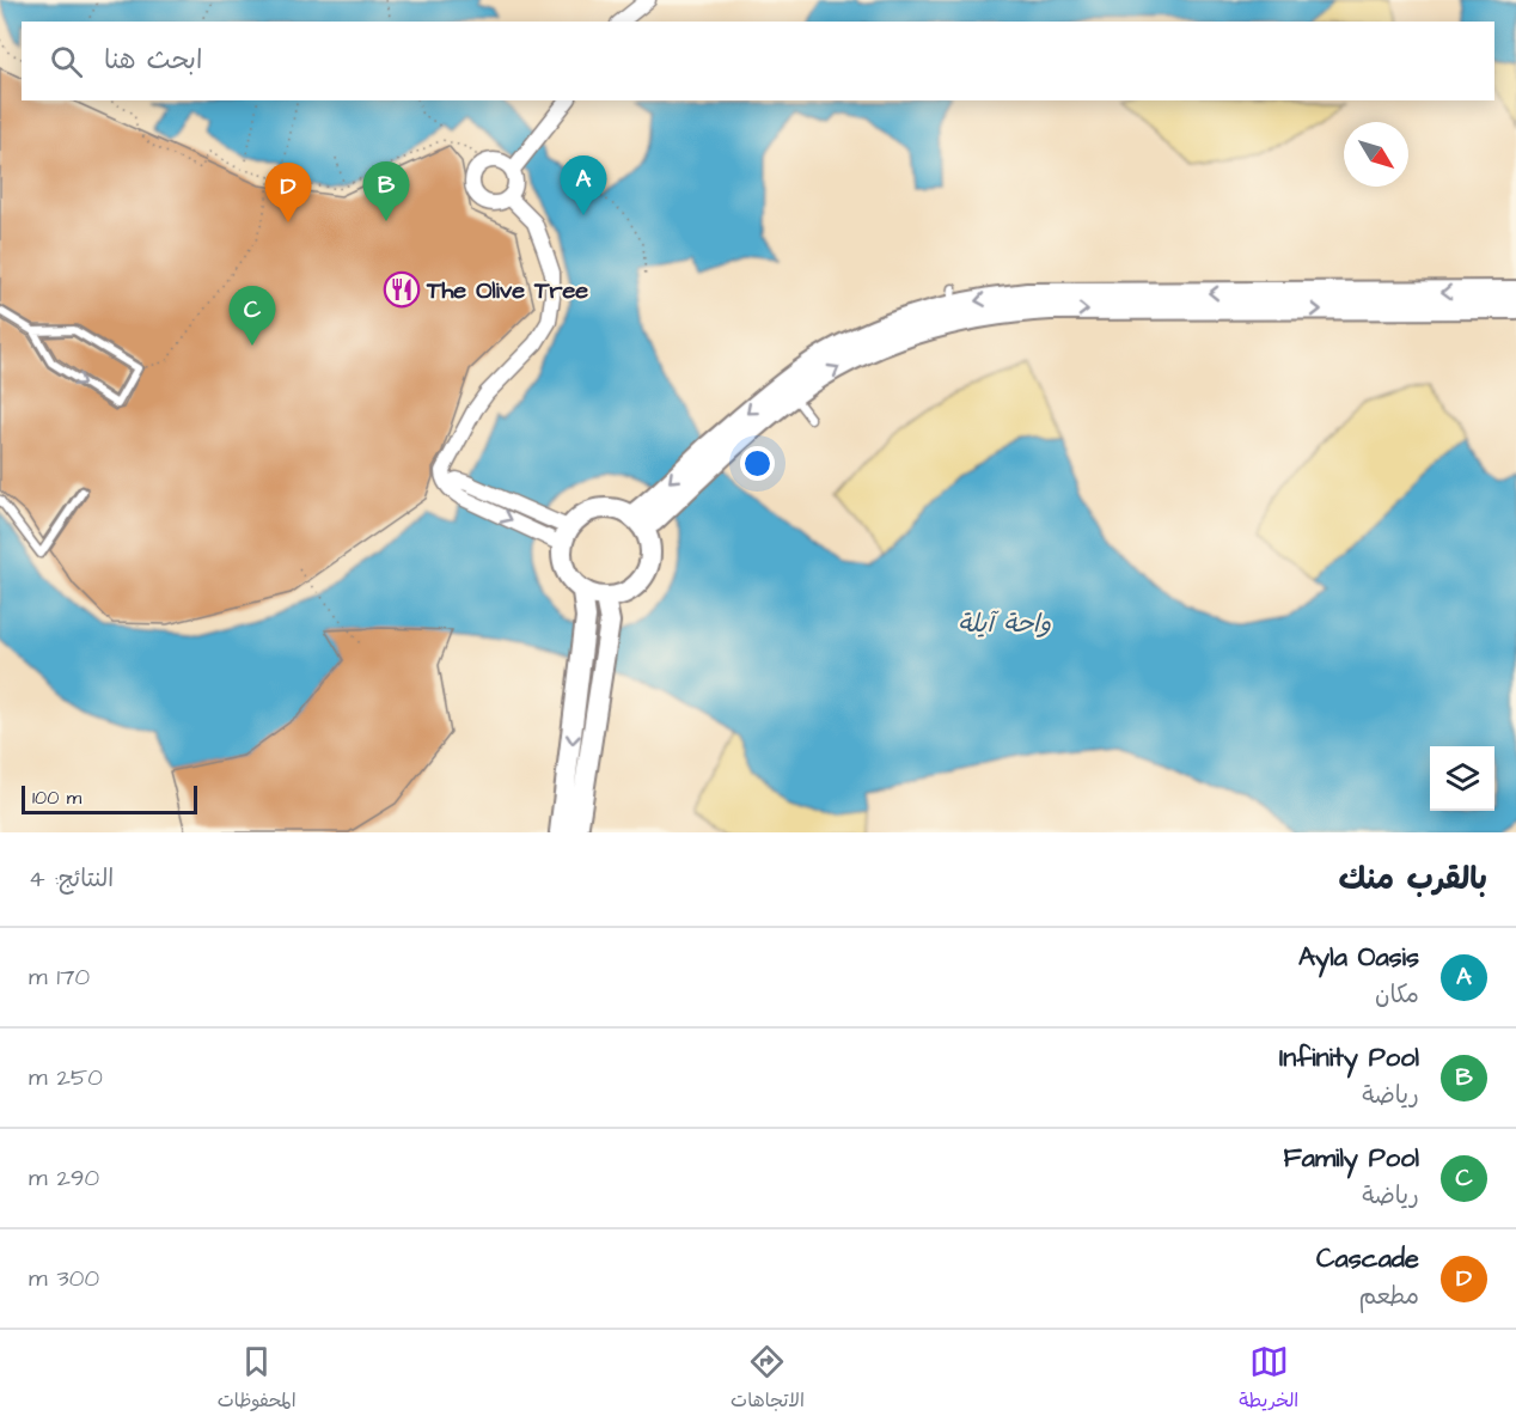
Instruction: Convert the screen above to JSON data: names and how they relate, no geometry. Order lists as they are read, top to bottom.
{
  "water": ["واحة آيلة"],
  "places": {
    "restaurant": ["The Olive Tree"]
  },
  "scale_bar": "100 m",
  "north": "bottom right",
  "page": {
    "search": "ابحث هنا",
    "pins": [
      "A",
      "B",
      "D",
      "C"
    ],
    "scale": "100 m",
    "heading": ["بالقرب منك", "النتائج: 4"],
    "list": [
      {
        "mark": "A",
        "name": "Ayla Oasis",
        "note": "مكان",
        "value": "170 m"
      },
      {
        "mark": "B",
        "name": "Infinity Pool",
        "note": "رياضة",
        "value": "250 m"
      },
      {
        "mark": "C",
        "name": "Family Pool",
        "note": "رياضة",
        "value": "290 m"
      },
      {
        "mark": "D",
        "name": "Cascade",
        "note": "مطعم",
        "value": "300 m"
      }
    ],
    "nav": ["الخريطة", "الاتجاهات", "المحفوظات"]
  }
}
